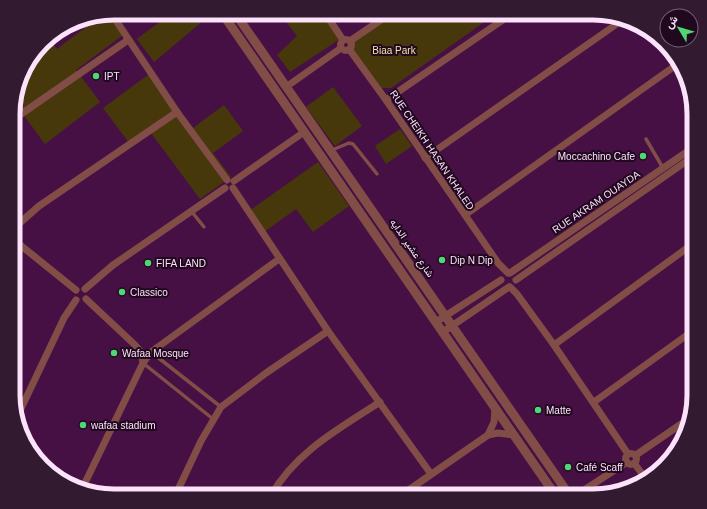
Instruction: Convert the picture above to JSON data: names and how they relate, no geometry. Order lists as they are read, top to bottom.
{
  "streets": {
    "street": ["RUE CHEIKH HASAN KHALED", "RUE AKRAM OUAYDA", "شارع عشير الدايه"]
  },
  "crossings": [
    ["RUE CHEIKH HASAN KHALED", "RUE AKRAM OUAYDA"],
    ["RUE AKRAM OUAYDA", "شارع عشير الدايه"]
  ],
  "parks": ["Biaa Park"],
  "places": [
    "IPT",
    "Moccachino Cafe",
    "Dip N Dip",
    "FIFA LAND",
    "Classico",
    "Wafaa Mosque",
    "Matte",
    "wafaa stadium",
    "Café Scaff"
  ],
  "north": "top left"
}
